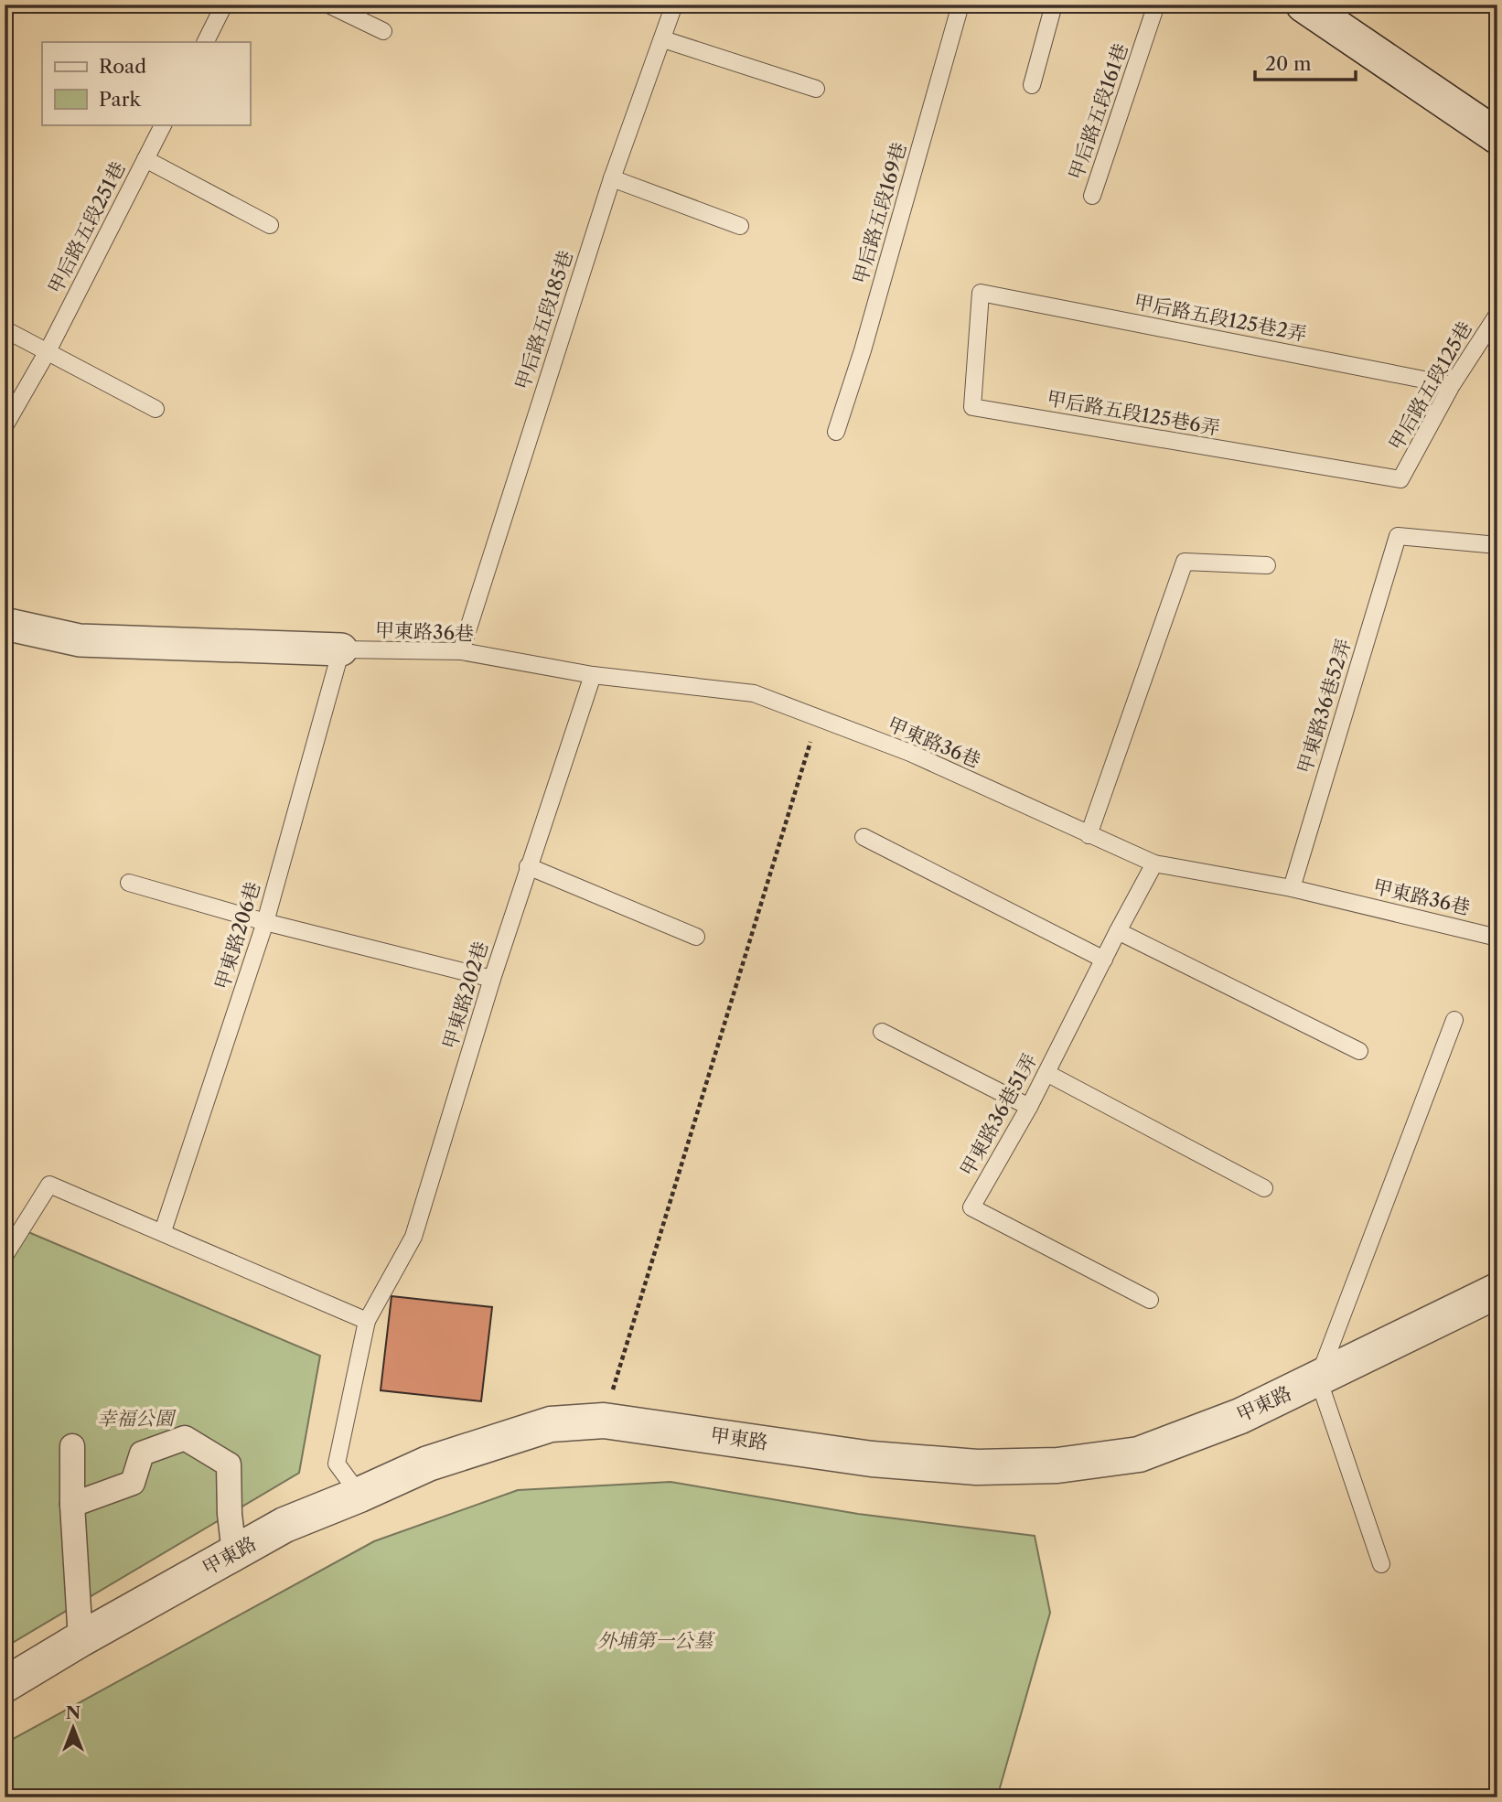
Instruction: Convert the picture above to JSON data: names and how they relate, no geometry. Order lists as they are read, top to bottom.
{
  "streets": {
    "street": ["甲東路"],
    "lane": [
      "甲后路五段161巷",
      "甲后路五段169巷",
      "甲后路五段251巷",
      "甲后路五段125巷2弄",
      "甲后路五段185巷",
      "甲后路五段125巷",
      "甲后路五段125巷6弄",
      "甲東路36巷",
      "甲東路36巷52弄",
      "甲東路206巷",
      "甲東路202巷",
      "甲東路36巷51弄"
    ]
  },
  "crossings": [
    ["甲后路五段125巷2弄", "甲后路五段125巷"],
    ["甲后路五段125巷2弄", "甲后路五段125巷6弄"],
    ["甲后路五段185巷", "甲東路36巷"],
    ["甲后路五段125巷", "甲后路五段125巷6弄"],
    ["甲東路36巷", "甲東路36巷52弄"],
    ["甲東路36巷", "甲東路206巷"],
    ["甲東路36巷", "甲東路202巷"],
    ["甲東路36巷", "甲東路36巷51弄"],
    ["甲東路202巷", "甲東路"]
  ],
  "parks": ["幸福公園", "外埔第一公墓"],
  "legend": ["Road", "Park"],
  "scale_bar": "20 m",
  "north": "top"
}
